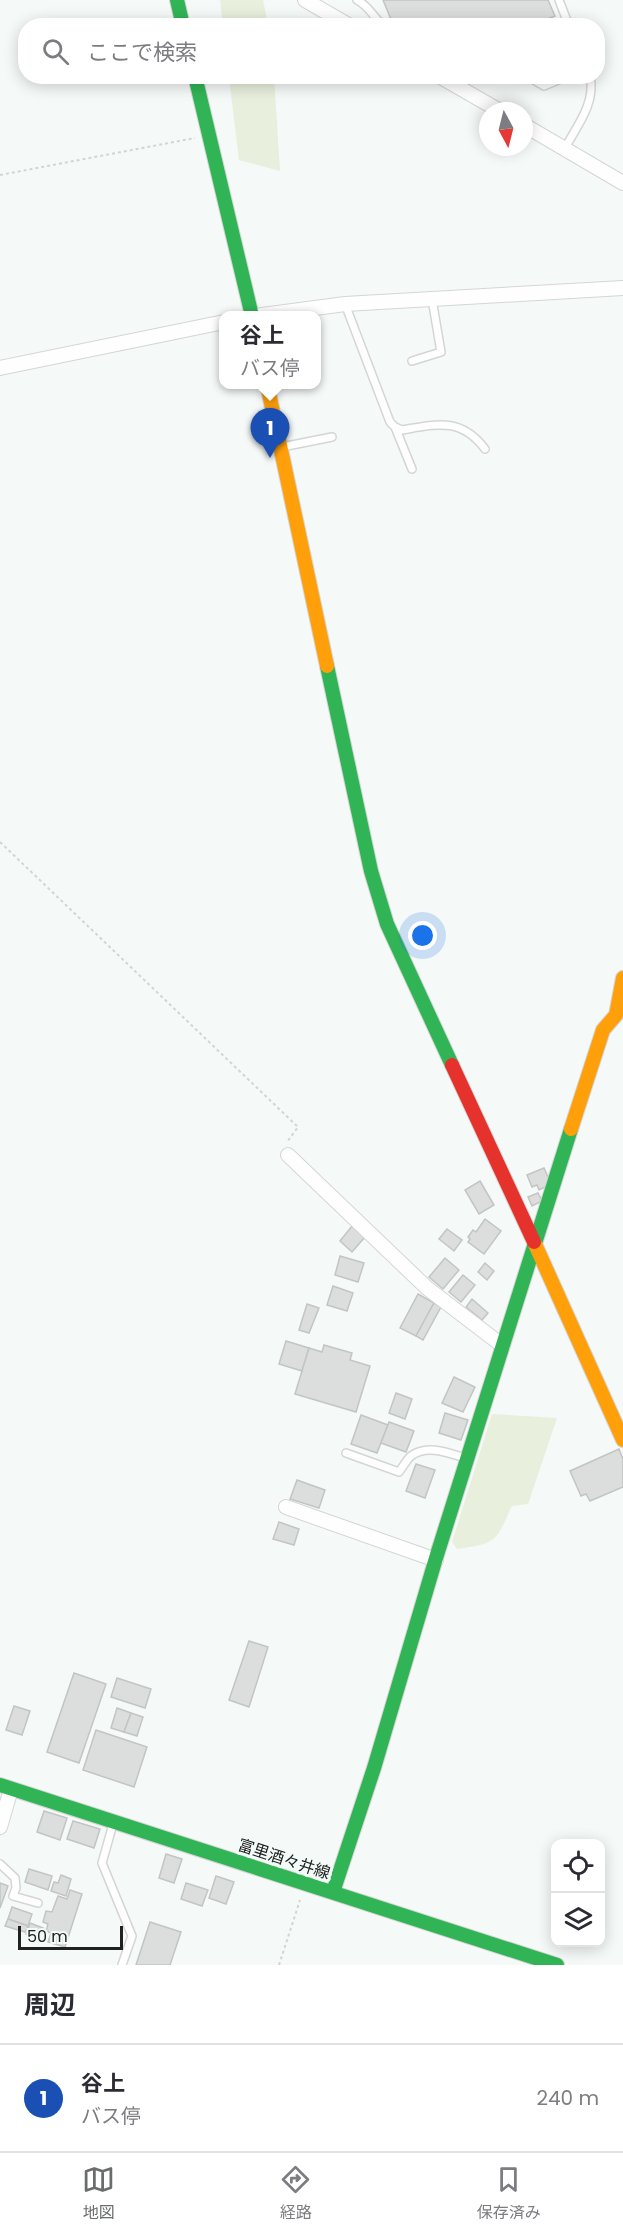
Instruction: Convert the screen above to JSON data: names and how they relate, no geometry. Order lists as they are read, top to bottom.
{
  "streets": {
    "street": ["富里酒々井線"]
  },
  "scale_bar": "50 m",
  "north": "bottom",
  "page": {
    "search": "ここで検索",
    "popup": ["谷上", "バス停"],
    "pins": "1",
    "scale": "50 m",
    "heading": "周辺",
    "list": [
      {
        "mark": "1",
        "name": "谷上",
        "note": "バス停",
        "value": "240 m"
      }
    ],
    "nav": ["地図", "経路", "保存済み"]
  }
}
